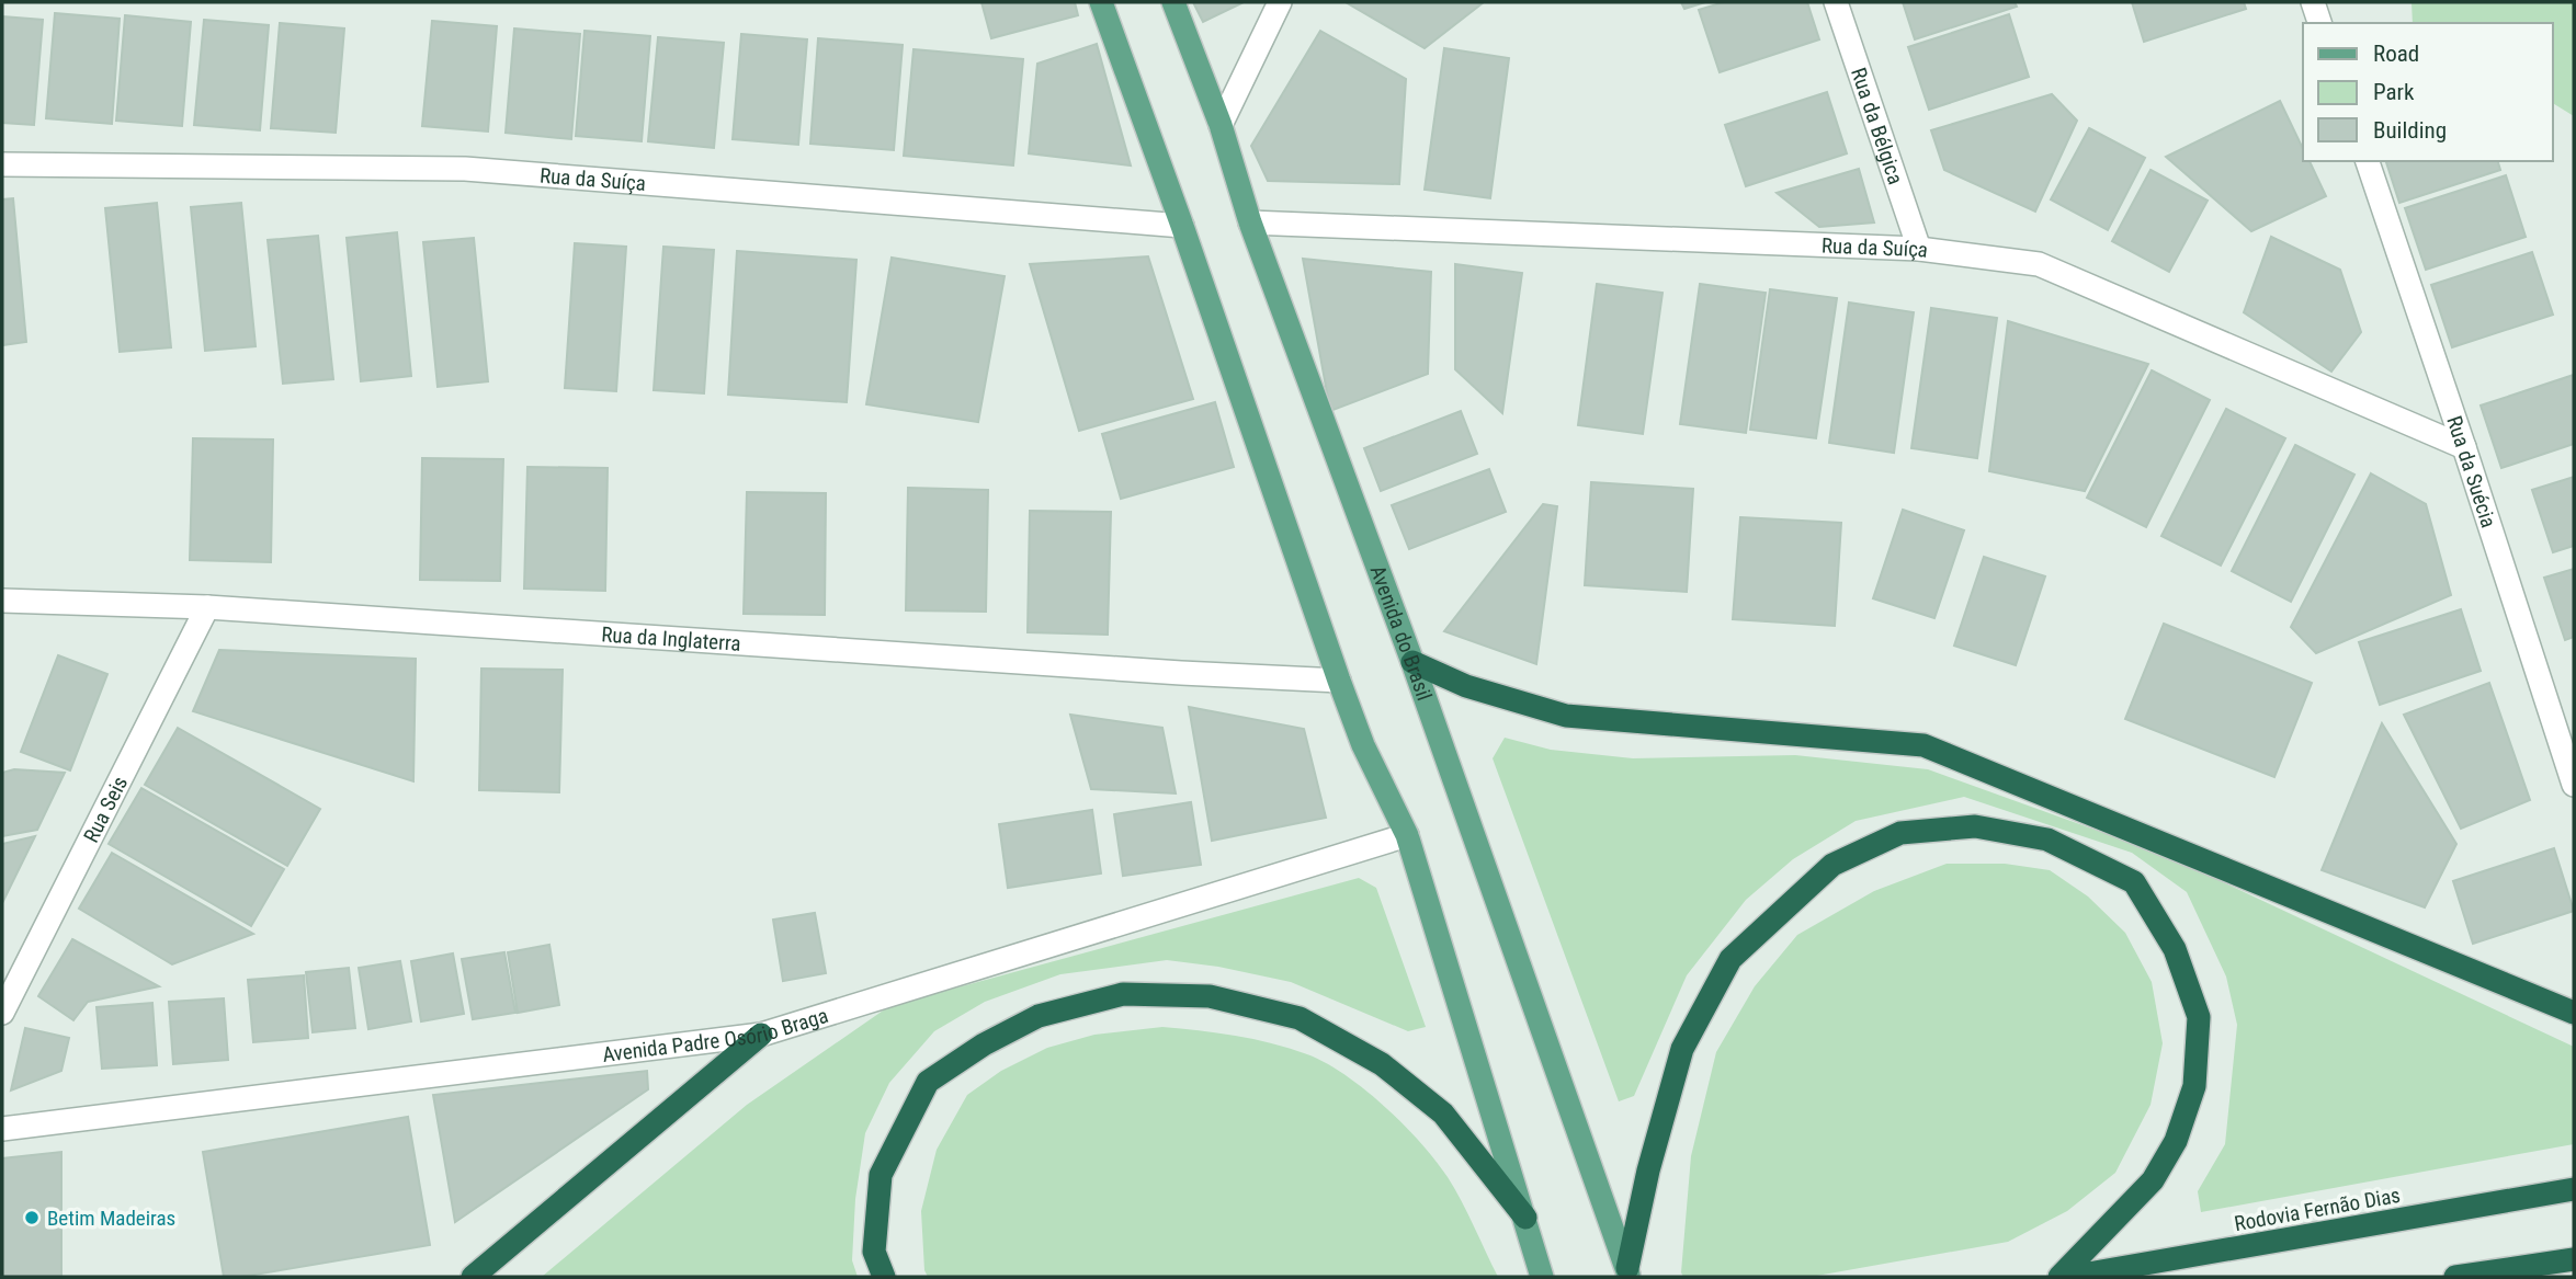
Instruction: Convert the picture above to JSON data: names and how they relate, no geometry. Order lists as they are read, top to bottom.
{
  "streets": {
    "highway": ["Rodovia Fernão Dias"],
    "main road": ["Avenida do Brasil"],
    "street": [
      "Rua da Bélgica",
      "Rua da Suíça",
      "Rua da Suécia",
      "Rua da Inglaterra",
      "Rua Seis",
      "Avenida Padre Osório Braga"
    ]
  },
  "crossings": [
    ["Rua da Bélgica", "Rua da Suíça"],
    ["Rua da Suíça", "Rua da Suécia"],
    ["Rua da Suíça", "Avenida do Brasil"],
    ["Rua da Inglaterra", "Rua Seis"]
  ],
  "places": ["Betim Madeiras"],
  "legend": ["Road", "Park", "Building"]
}
